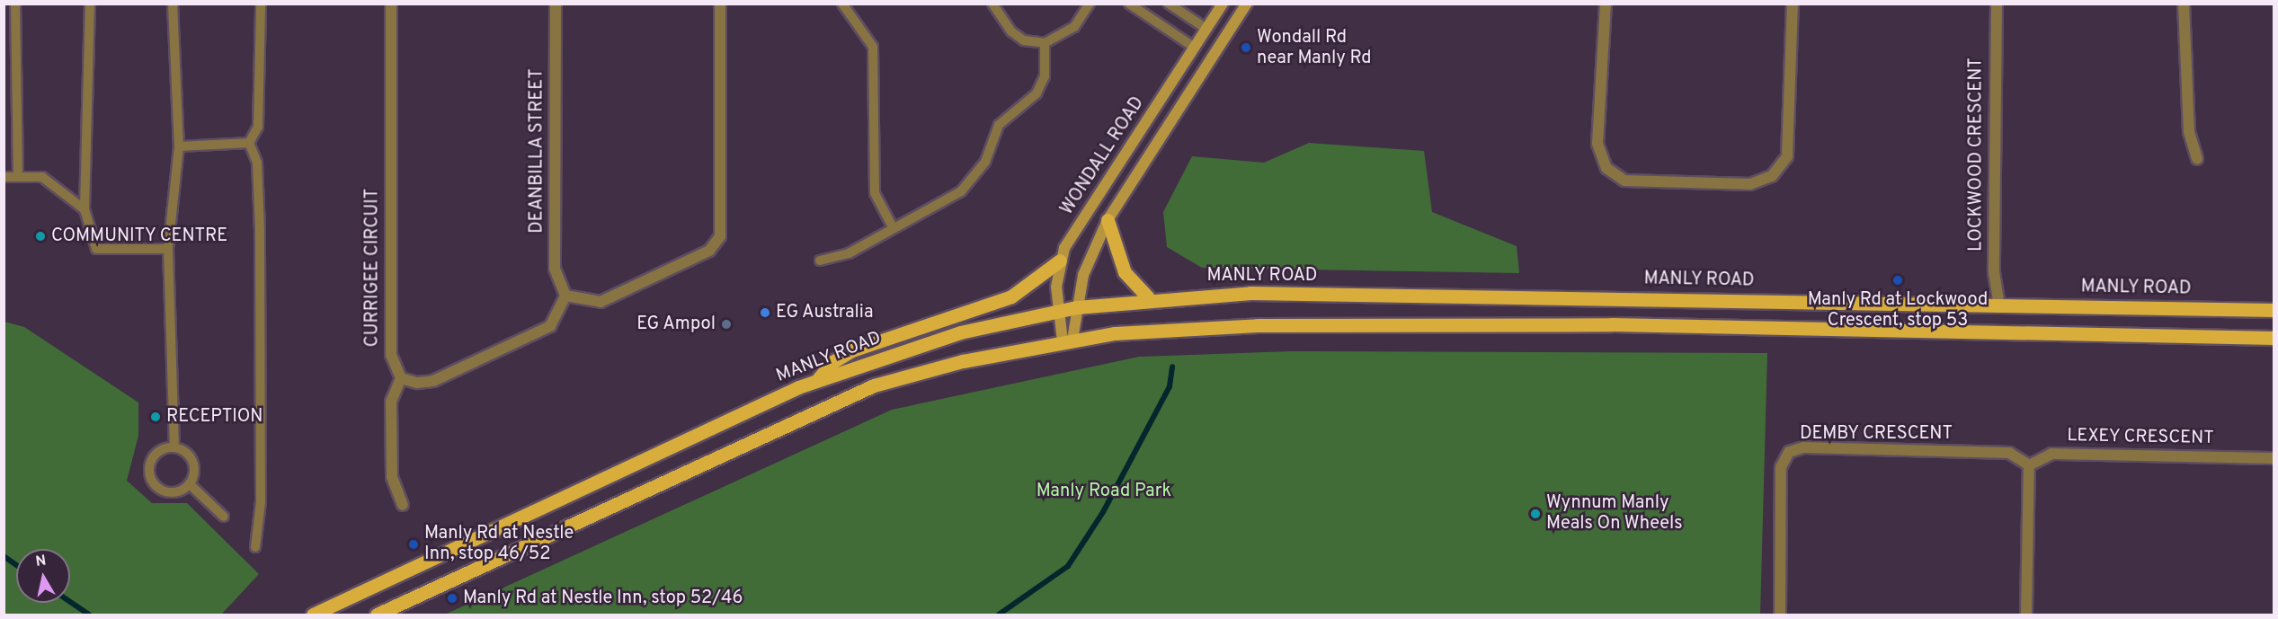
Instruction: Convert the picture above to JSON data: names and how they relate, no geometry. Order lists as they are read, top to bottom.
{
  "streets": {
    "main road": ["WONDALL ROAD", "MANLY ROAD"],
    "street": [
      "DEANBILLA STREET",
      "LOCKWOOD CRESCENT",
      "CURRIGEE CIRCUIT",
      "DEMBY CRESCENT",
      "LEXEY CRESCENT"
    ]
  },
  "crossings": [
    ["LOCKWOOD CRESCENT", "MANLY ROAD"],
    ["WONDALL ROAD", "MANLY ROAD"],
    ["DEMBY CRESCENT", "LEXEY CRESCENT"]
  ],
  "parks": ["Manly Road Park"],
  "places": [
    "Wondall Rd near Manly Rd",
    "COMMUNITY CENTRE",
    "Manly Rd at Lockwood Crescent, stop 53",
    "EG Australia",
    "EG Ampol",
    "RECEPTION",
    "Wynnum Manly Meals On Wheels",
    "Manly Rd at Nestle Inn, stop 46/52",
    "Manly Rd at Nestle Inn, stop 52/46"
  ],
  "north": "top"
}
